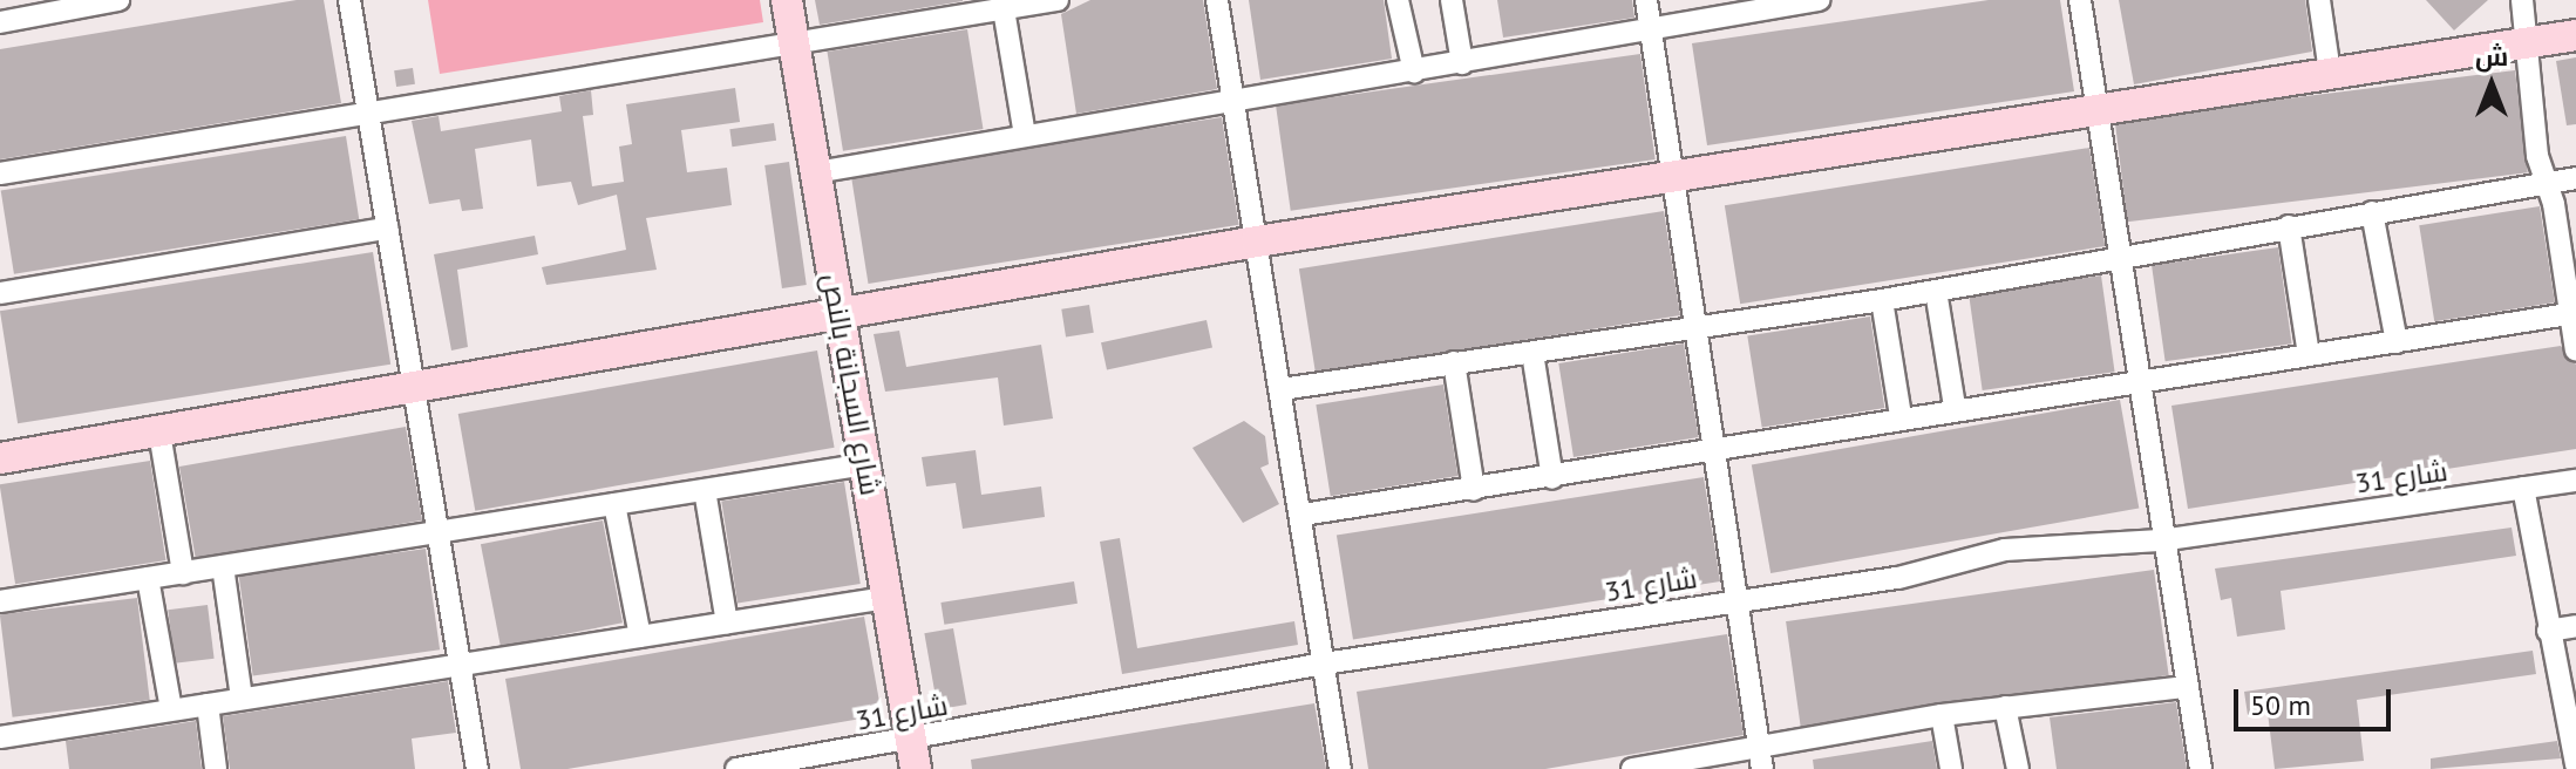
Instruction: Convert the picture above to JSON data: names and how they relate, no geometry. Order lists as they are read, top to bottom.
{
  "streets": {
    "street": ["شارع السجانة بالنص", "شارع 31"]
  },
  "crossings": [
    ["شارع السجانة بالنص", "شارع 31"]
  ],
  "scale_bar": "50 m",
  "north": "top"
}
